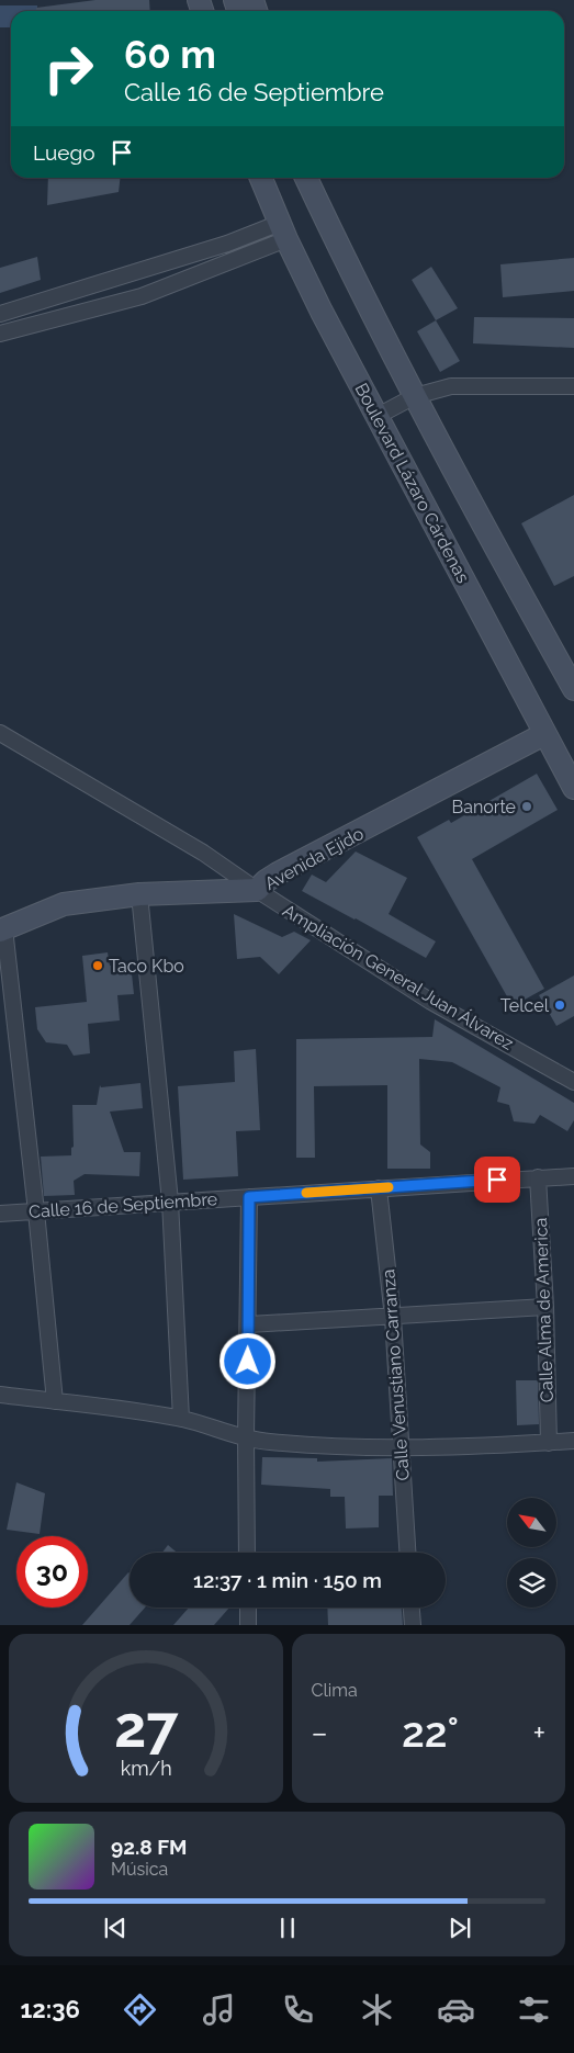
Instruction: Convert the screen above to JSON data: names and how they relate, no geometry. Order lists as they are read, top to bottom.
{
  "streets": {
    "main road": ["Boulevard Lázaro Cárdenas", "Avenida Ejido"],
    "street": [
      "Ampliación General Juan Álvarez",
      "Calle 16 de Septiembre",
      "Calle Alma de America",
      "Calle Venustiano Carranza"
    ]
  },
  "crossings": [
    ["Boulevard Lázaro Cárdenas", "Avenida Ejido"],
    ["Avenida Ejido", "Ampliación General Juan Álvarez"],
    ["Calle 16 de Septiembre", "Calle Alma de America"],
    ["Calle 16 de Septiembre", "Calle Venustiano Carranza"]
  ],
  "places": ["Banorte", "Taco Kbo", "Telcel"],
  "north": "top left",
  "page": {
    "turn": ["60 m", "Calle 16 de Septiembre"],
    "then": "Luego",
    "limit": "30",
    "trip": "12:37 · 1 min · 150 m",
    "tile": "Clima",
    "heat": ["−", "22°", "+"],
    "song": ["92.8 FM", "Música"],
    "tabs": "12:36",
    "gauge": ["27", "km/h"]
  }
}
